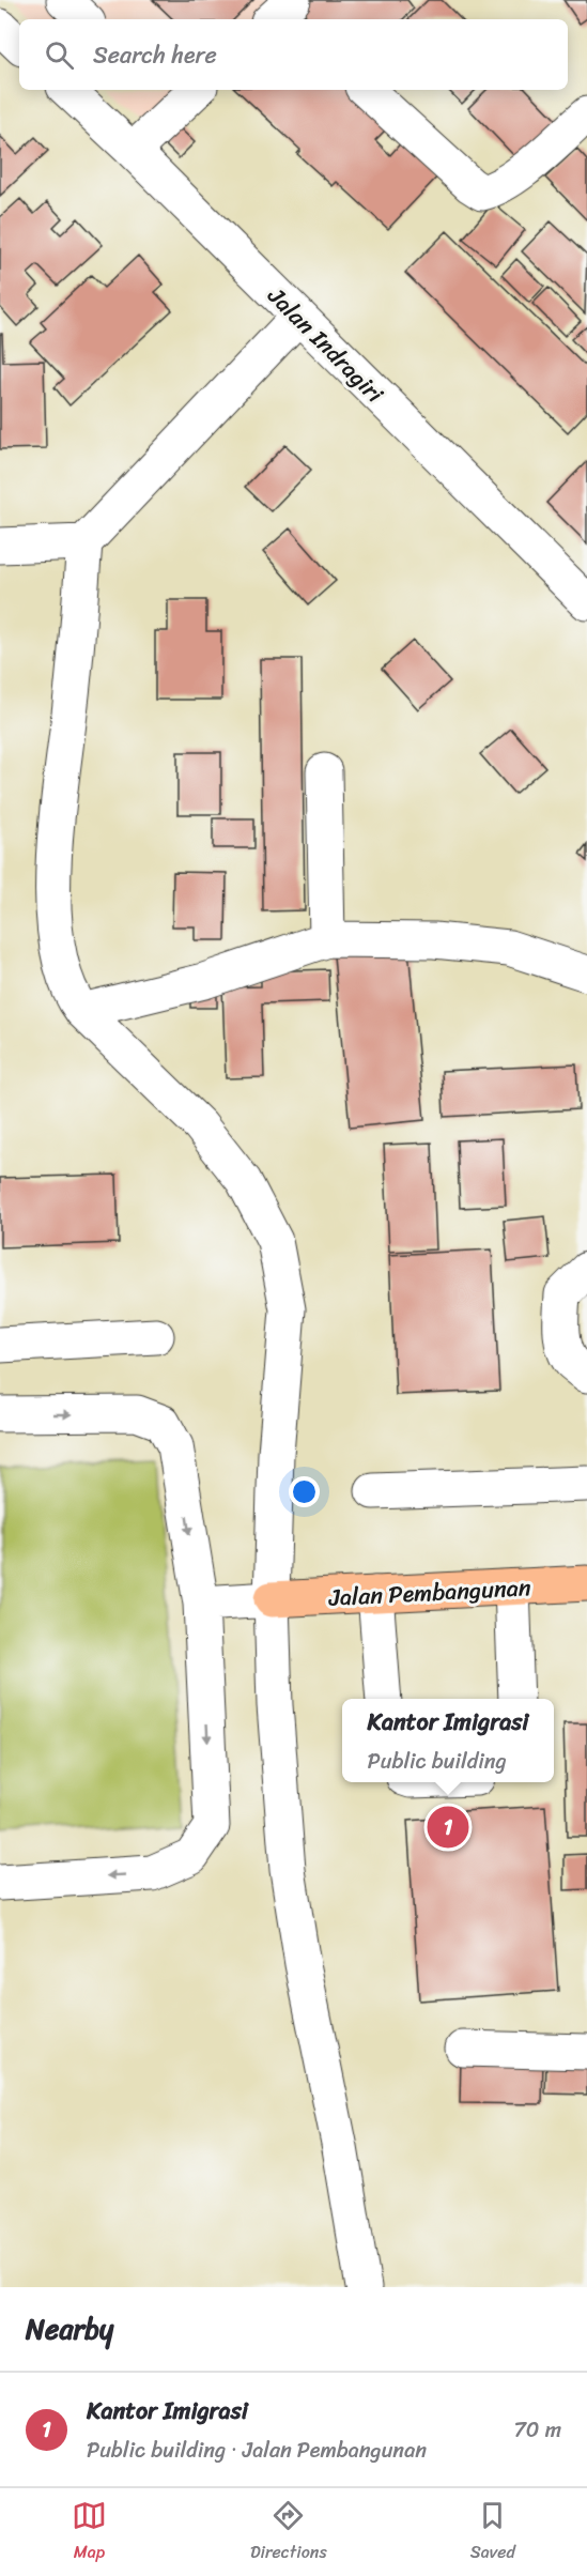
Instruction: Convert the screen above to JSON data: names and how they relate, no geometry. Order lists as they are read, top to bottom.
{
  "streets": {
    "main road": ["Jalan Pembangunan"],
    "street": ["Jalan Indragiri"]
  },
  "page": {
    "search": "Search here",
    "popup": ["Kantor Imigrasi", "Public building"],
    "pins": "1",
    "heading": "Nearby",
    "list": [
      {
        "mark": "1",
        "name": "Kantor Imigrasi",
        "note": "Public building · Jalan Pembangunan",
        "value": "70 m"
      }
    ],
    "nav": ["Map", "Directions", "Saved"]
  }
}
